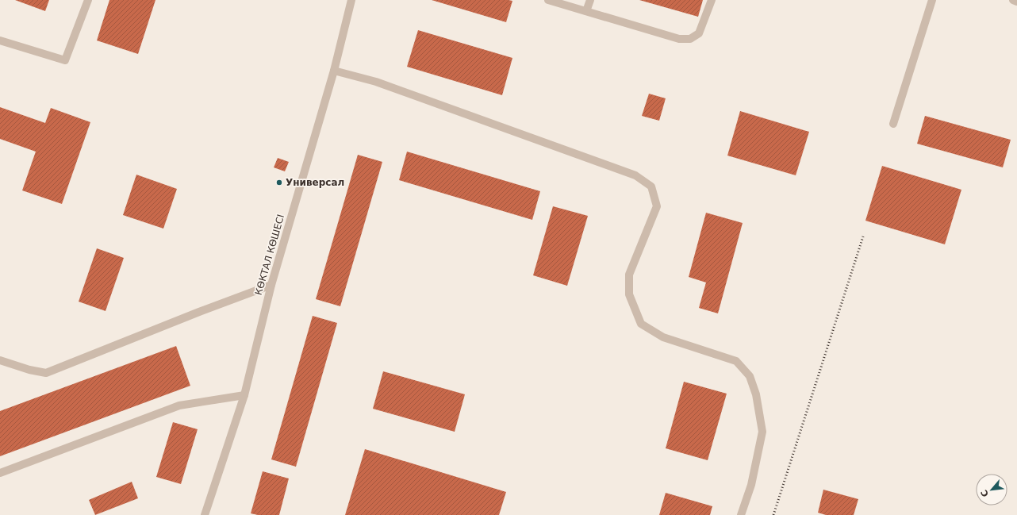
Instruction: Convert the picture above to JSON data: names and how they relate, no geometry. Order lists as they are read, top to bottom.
{
  "streets": {
    "lane": ["КӨКТАЛ КӨШЕСІ"]
  },
  "places": ["Универсал"],
  "north": "bottom left"
}
